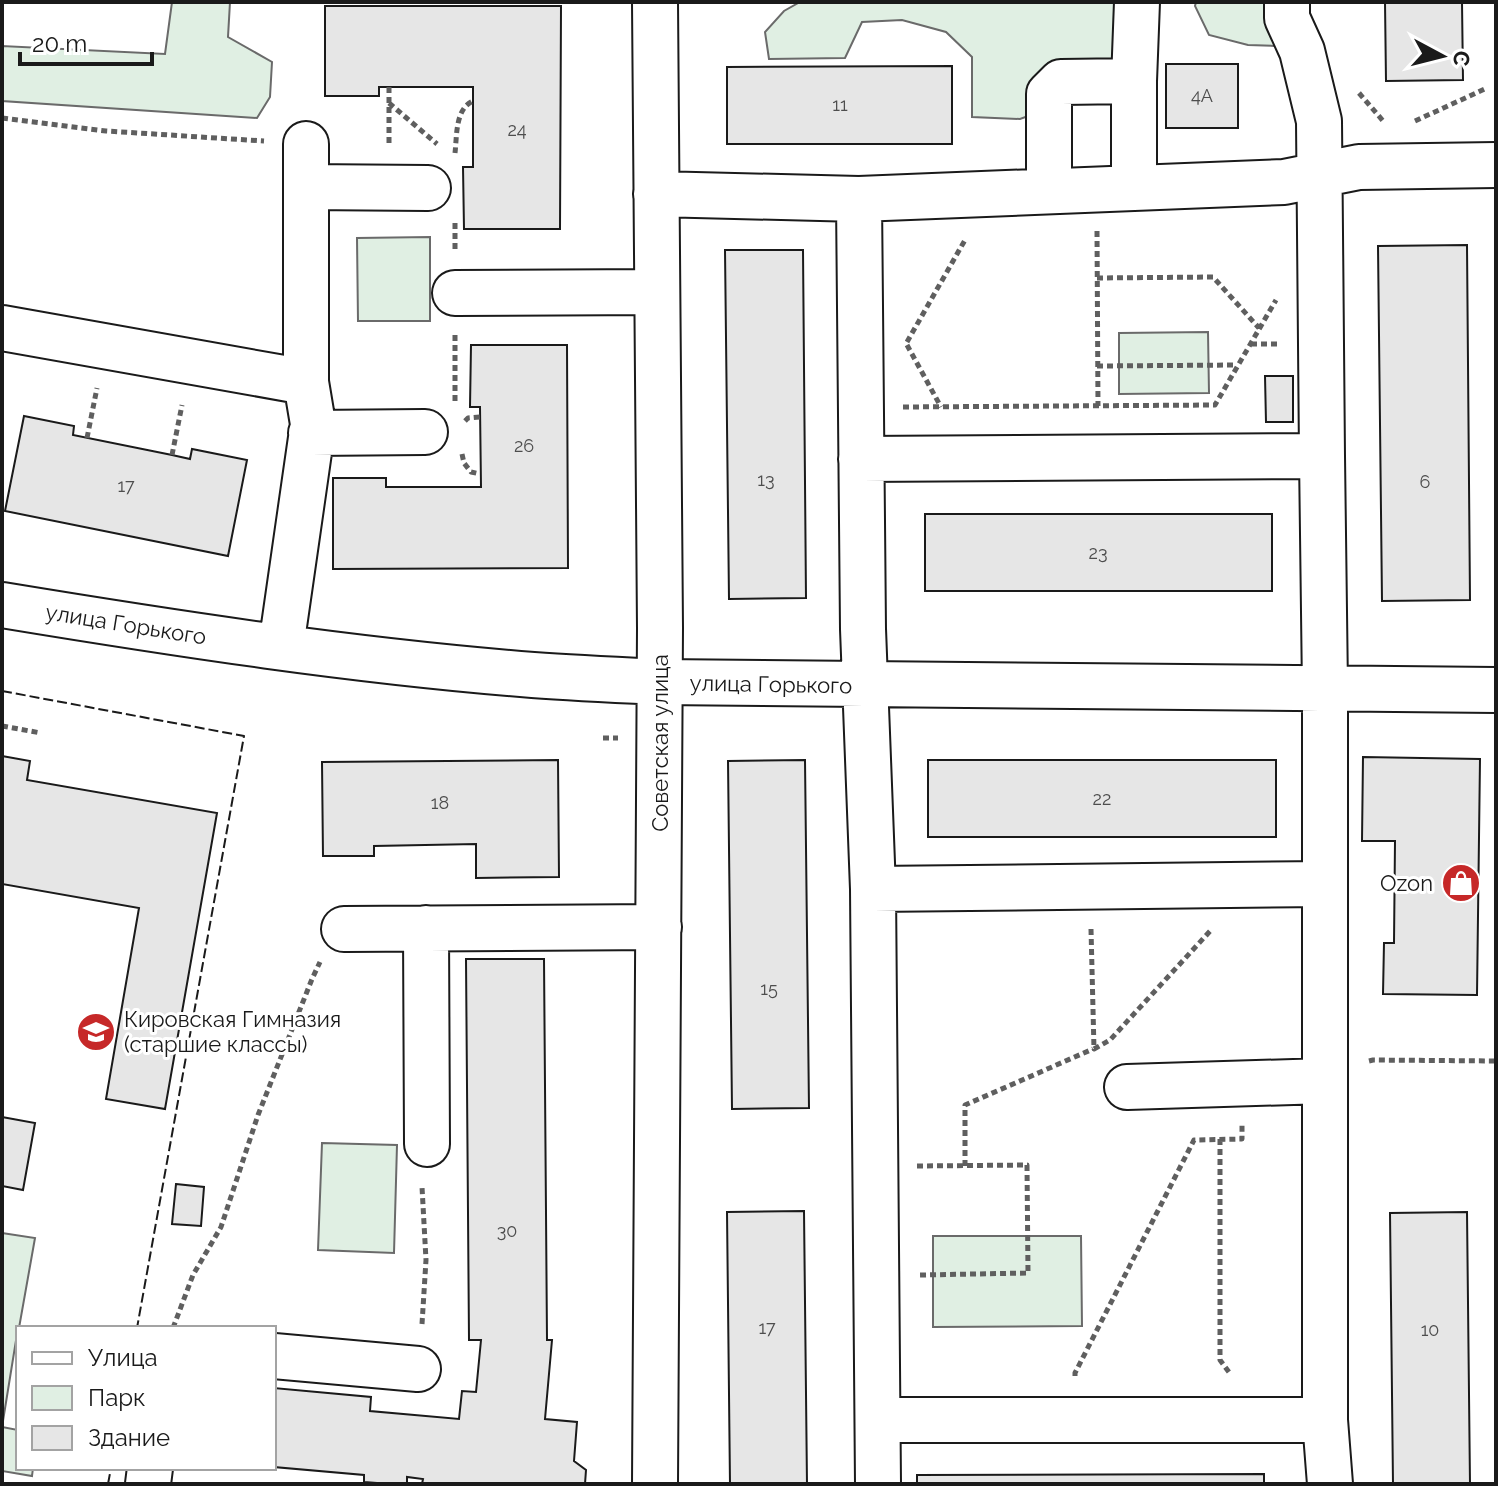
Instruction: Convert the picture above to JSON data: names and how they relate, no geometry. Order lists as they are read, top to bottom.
{
  "streets": {
    "street": ["улица Горького", "Советская улица"]
  },
  "crossings": [
    ["улица Горького", "Советская улица"]
  ],
  "places": {
    "shop": ["Ozon"],
    "school or university": ["Кировская Гимназия (старшие классы)"]
  },
  "house_numbers": [
    "4А",
    "11",
    "24",
    "26",
    "13",
    "6",
    "17",
    "23",
    "22",
    "18",
    "15",
    "30",
    "17",
    "10"
  ],
  "legend": ["Улица", "Парк", "Здание"],
  "scale_bar": "20 m",
  "north": "right"
}
